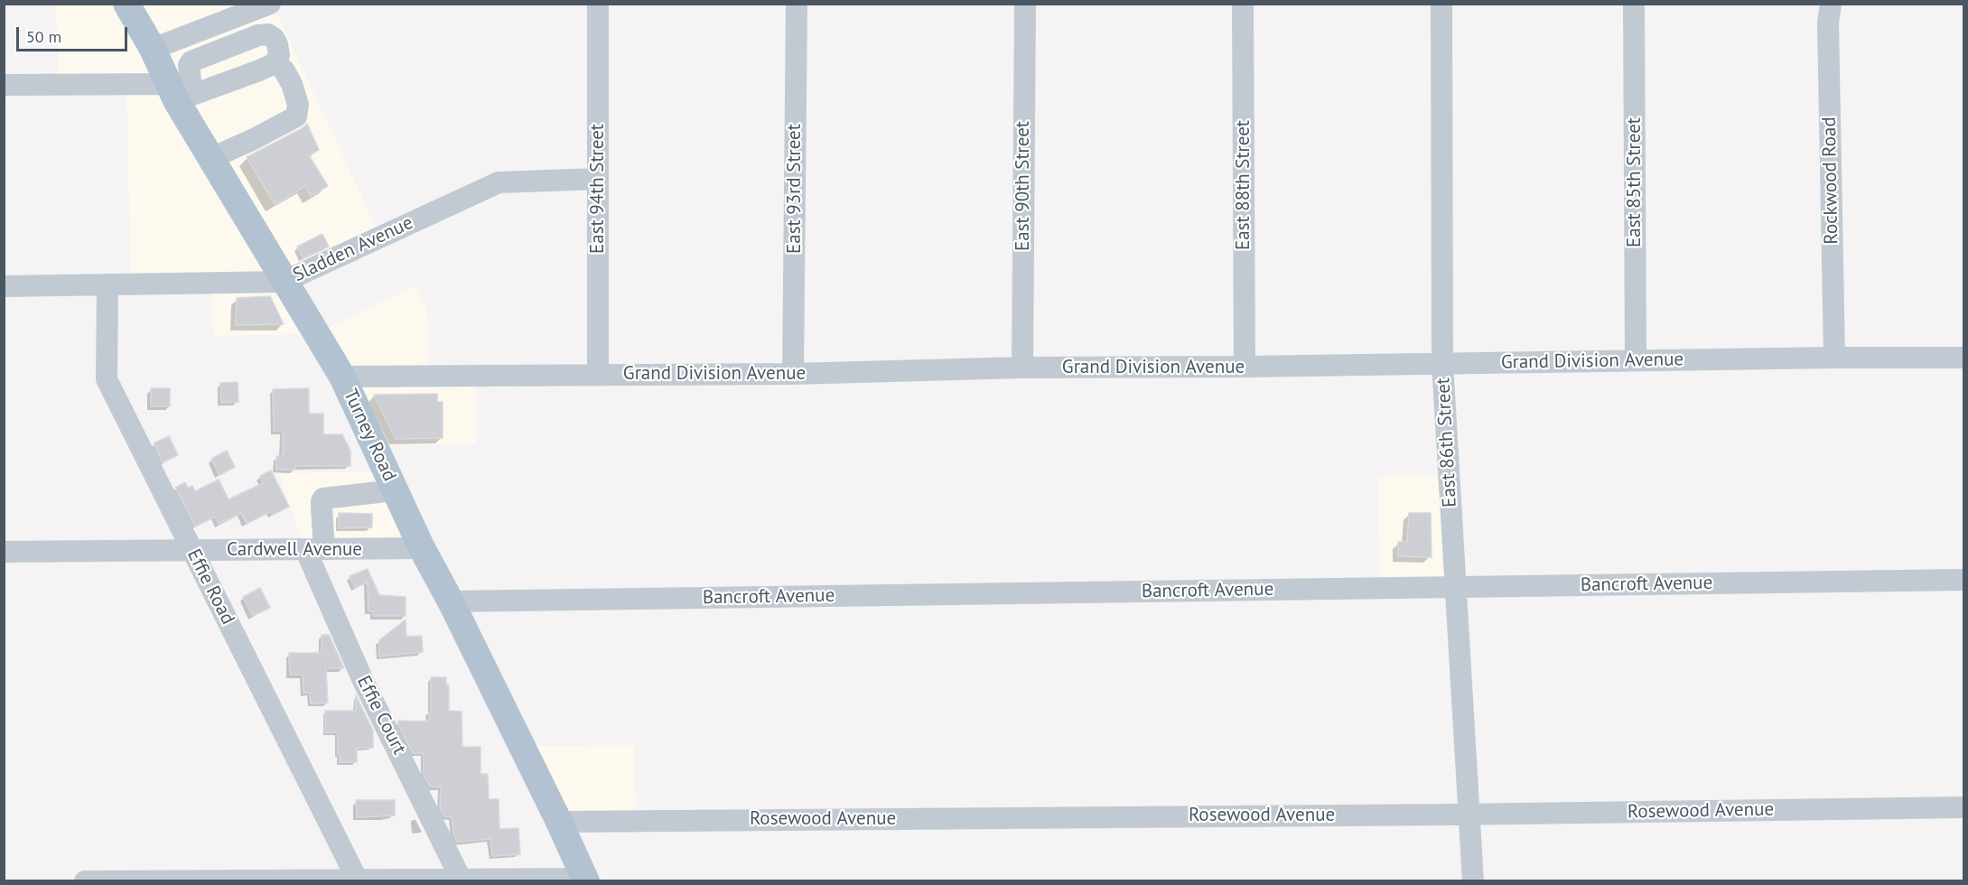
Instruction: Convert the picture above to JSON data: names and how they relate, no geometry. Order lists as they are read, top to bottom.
{
  "streets": {
    "main road": ["Turney Road"],
    "street": [
      "Rockwood Road",
      "East 85th Street",
      "East 88th Street",
      "East 90th Street",
      "East 94th Street",
      "East 93rd Street",
      "Sladden Avenue",
      "Grand Division Avenue",
      "East 86th Street",
      "Cardwell Avenue",
      "Bancroft Avenue",
      "Effie Road",
      "Effie Court",
      "Rosewood Avenue"
    ]
  },
  "crossings": [
    ["Rockwood Road", "Grand Division Avenue"],
    ["East 85th Street", "Grand Division Avenue"],
    ["East 88th Street", "Grand Division Avenue"],
    ["East 90th Street", "Grand Division Avenue"],
    ["East 94th Street", "Sladden Avenue"],
    ["East 94th Street", "Grand Division Avenue"],
    ["East 93rd Street", "Grand Division Avenue"],
    ["Sladden Avenue", "Turney Road"],
    ["Sladden Avenue", "Effie Road"],
    ["Grand Division Avenue", "Turney Road"],
    ["Grand Division Avenue", "East 86th Street"],
    ["Turney Road", "Cardwell Avenue"],
    ["Turney Road", "Bancroft Avenue"],
    ["Turney Road", "Effie Court"],
    ["Turney Road", "Rosewood Avenue"],
    ["East 86th Street", "Bancroft Avenue"],
    ["East 86th Street", "Rosewood Avenue"],
    ["Cardwell Avenue", "Effie Road"],
    ["Cardwell Avenue", "Effie Court"]
  ],
  "scale_bar": "50 m"
}
